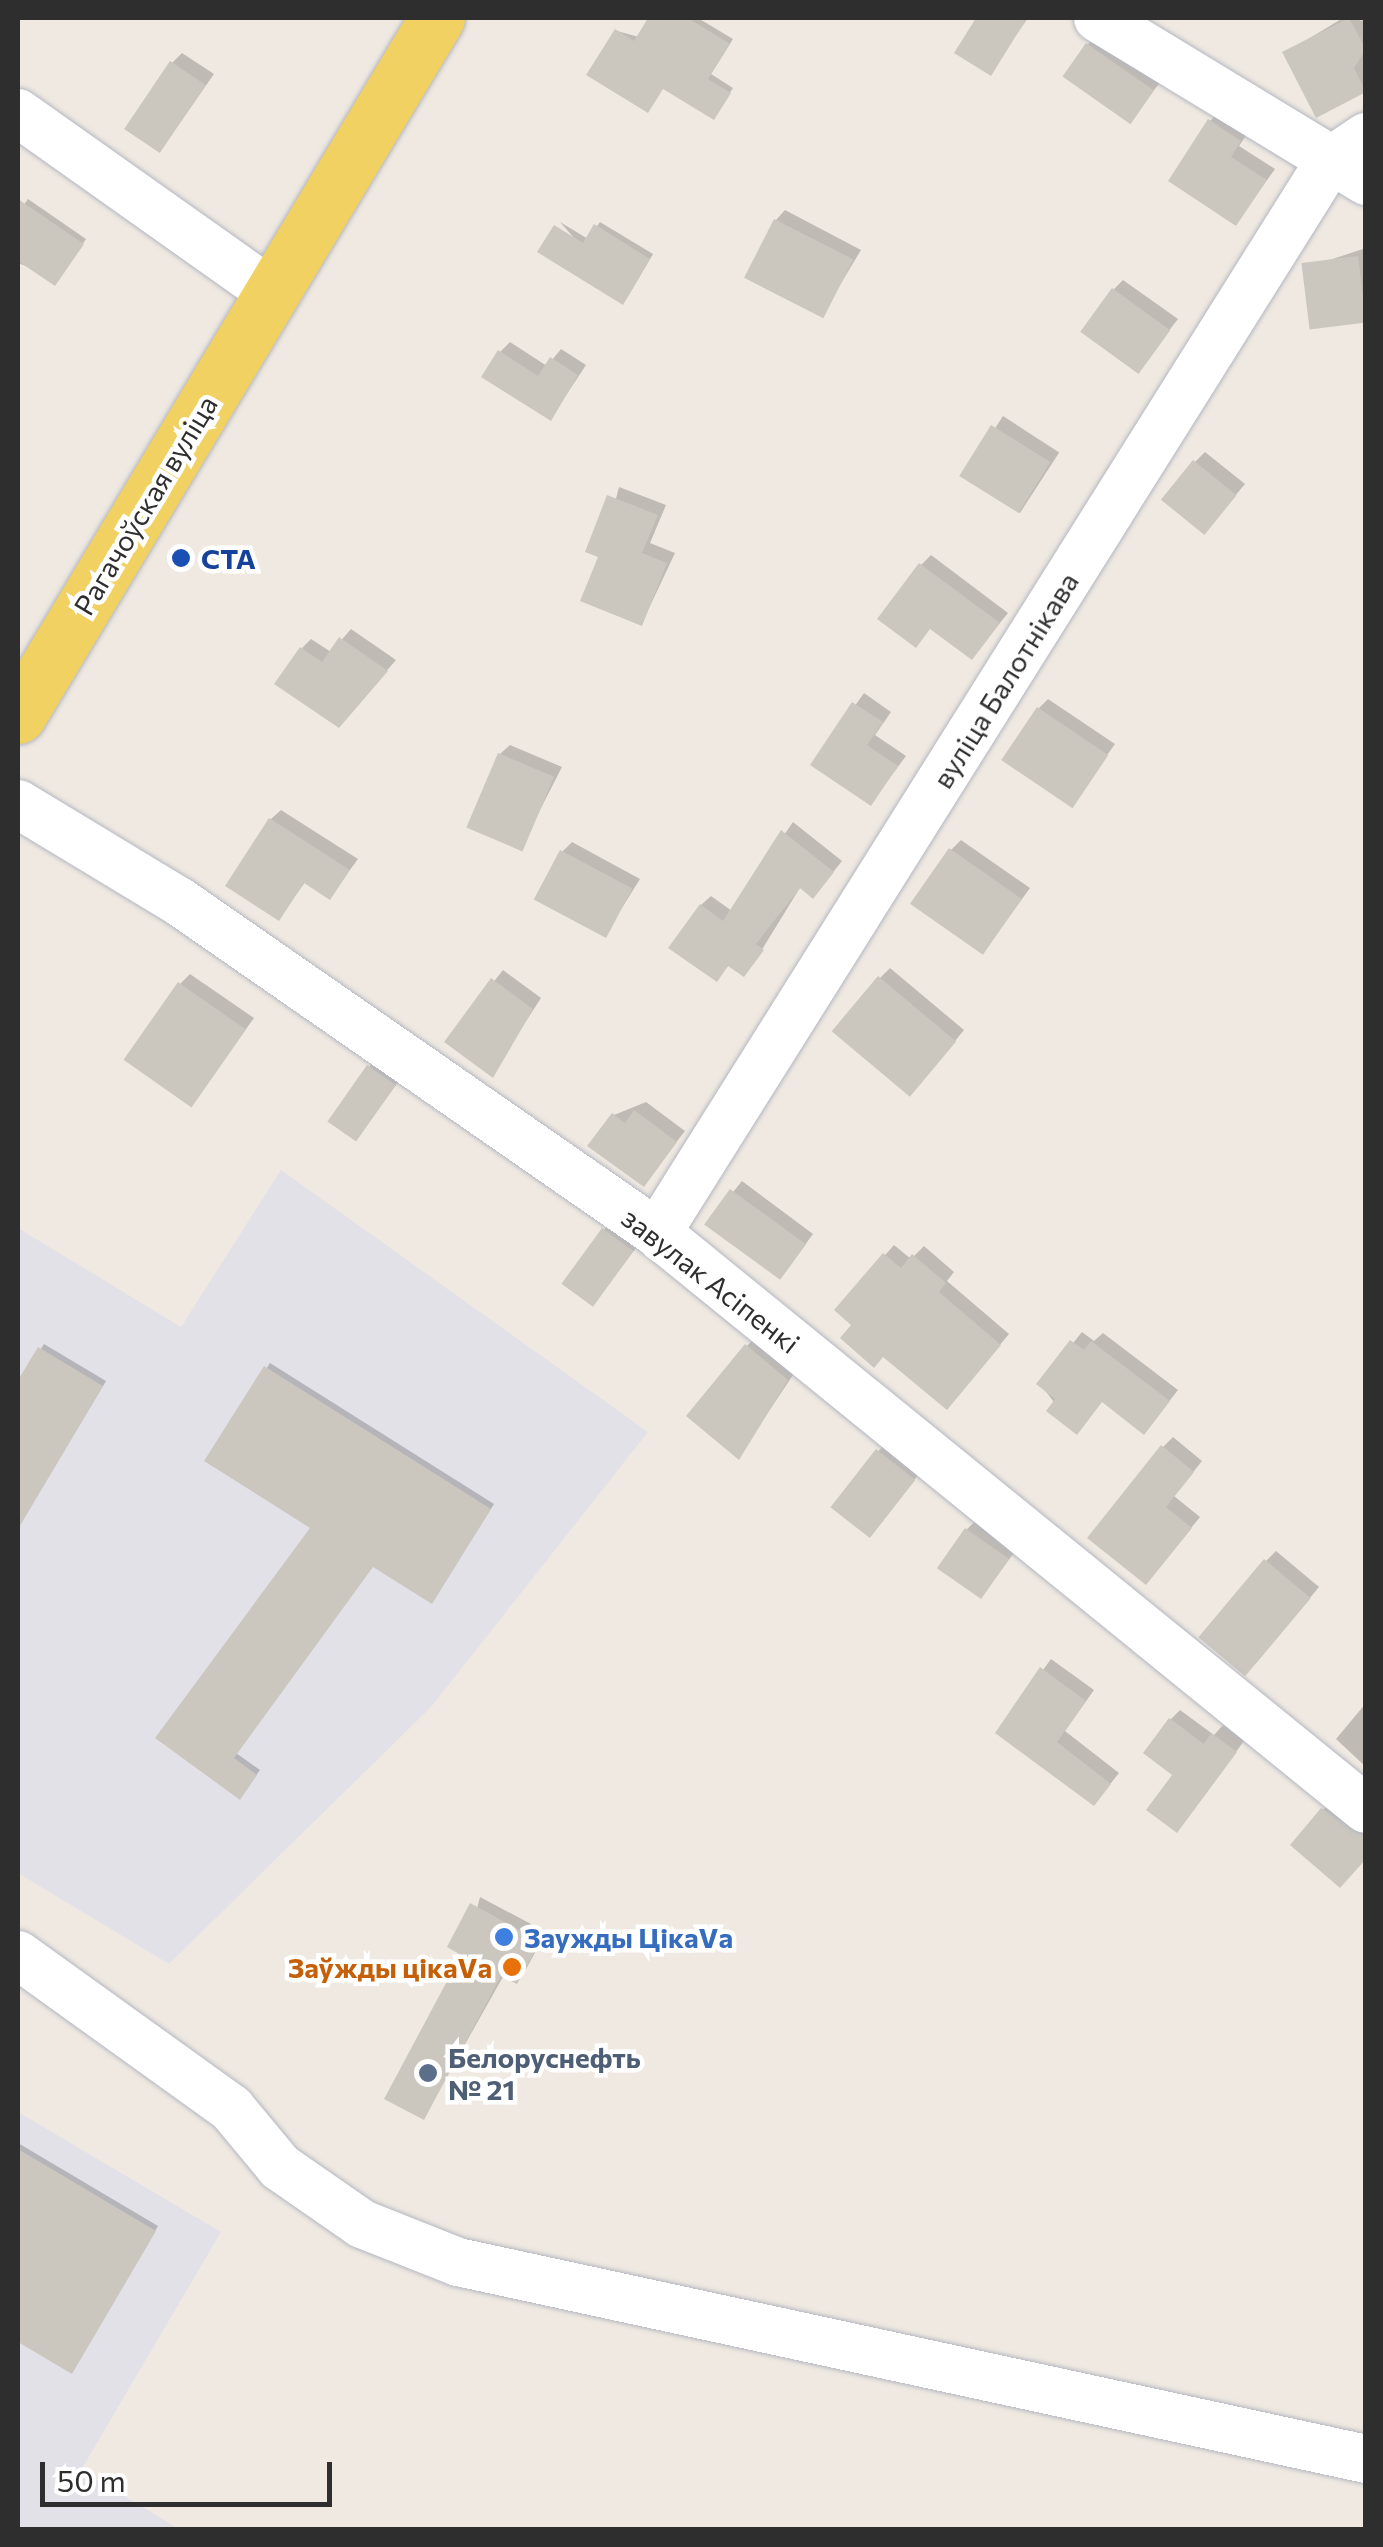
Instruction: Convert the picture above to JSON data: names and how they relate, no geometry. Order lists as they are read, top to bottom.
{
  "streets": {
    "main road": ["Рагачоўская вуліца"],
    "street": ["вуліца Балотнікава", "завулак Асіпенкі"]
  },
  "crossings": [
    ["вуліца Балотнікава", "завулак Асіпенкі"]
  ],
  "places": [
    "СТА",
    "Заужды ЦікаVа",
    "Заўжды цікаVа",
    "Белоруснефть № 21"
  ],
  "scale_bar": "50 m"
}
